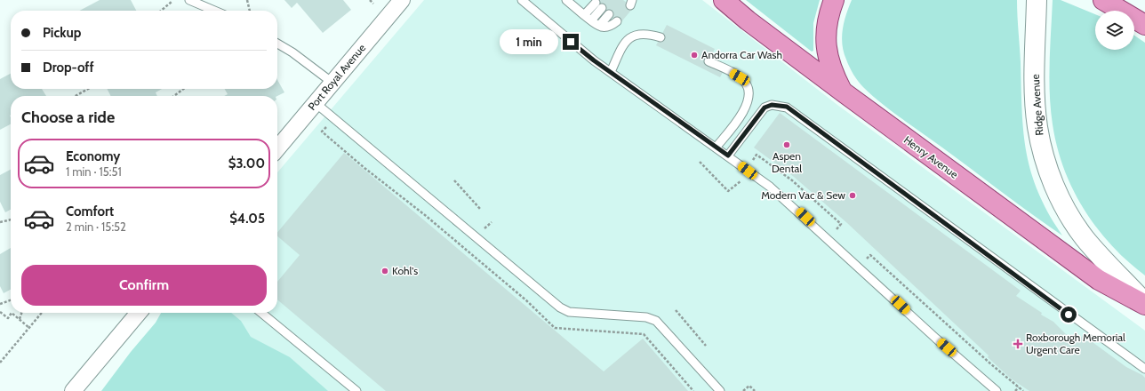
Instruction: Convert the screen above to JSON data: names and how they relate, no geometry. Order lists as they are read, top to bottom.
{
  "streets": {
    "main road": ["Ridge Avenue", "Henry Avenue"],
    "street": ["Port Royal Avenue"]
  },
  "crossings": [
    ["Ridge Avenue", "Henry Avenue"]
  ],
  "places": {
    "other": [
      "Andorra Car Wash",
      "Aspen Dental",
      "Modern Vac & Sew",
      "Kohl's"
    ],
    "health": ["Roxborough Memorial Urgent Care"]
  },
  "page": {
    "banner": ["Pickup", "Drop-off"],
    "bubble": "1 min",
    "heading": "Choose a ride",
    "list": [
      {
        "name": "Economy",
        "note": "1 min · 15:51",
        "value": "$3.00"
      },
      {
        "name": "Comfort",
        "note": "2 min · 15:52",
        "value": "$4.05"
      }
    ],
    "buttons": "Confirm"
  }
}
